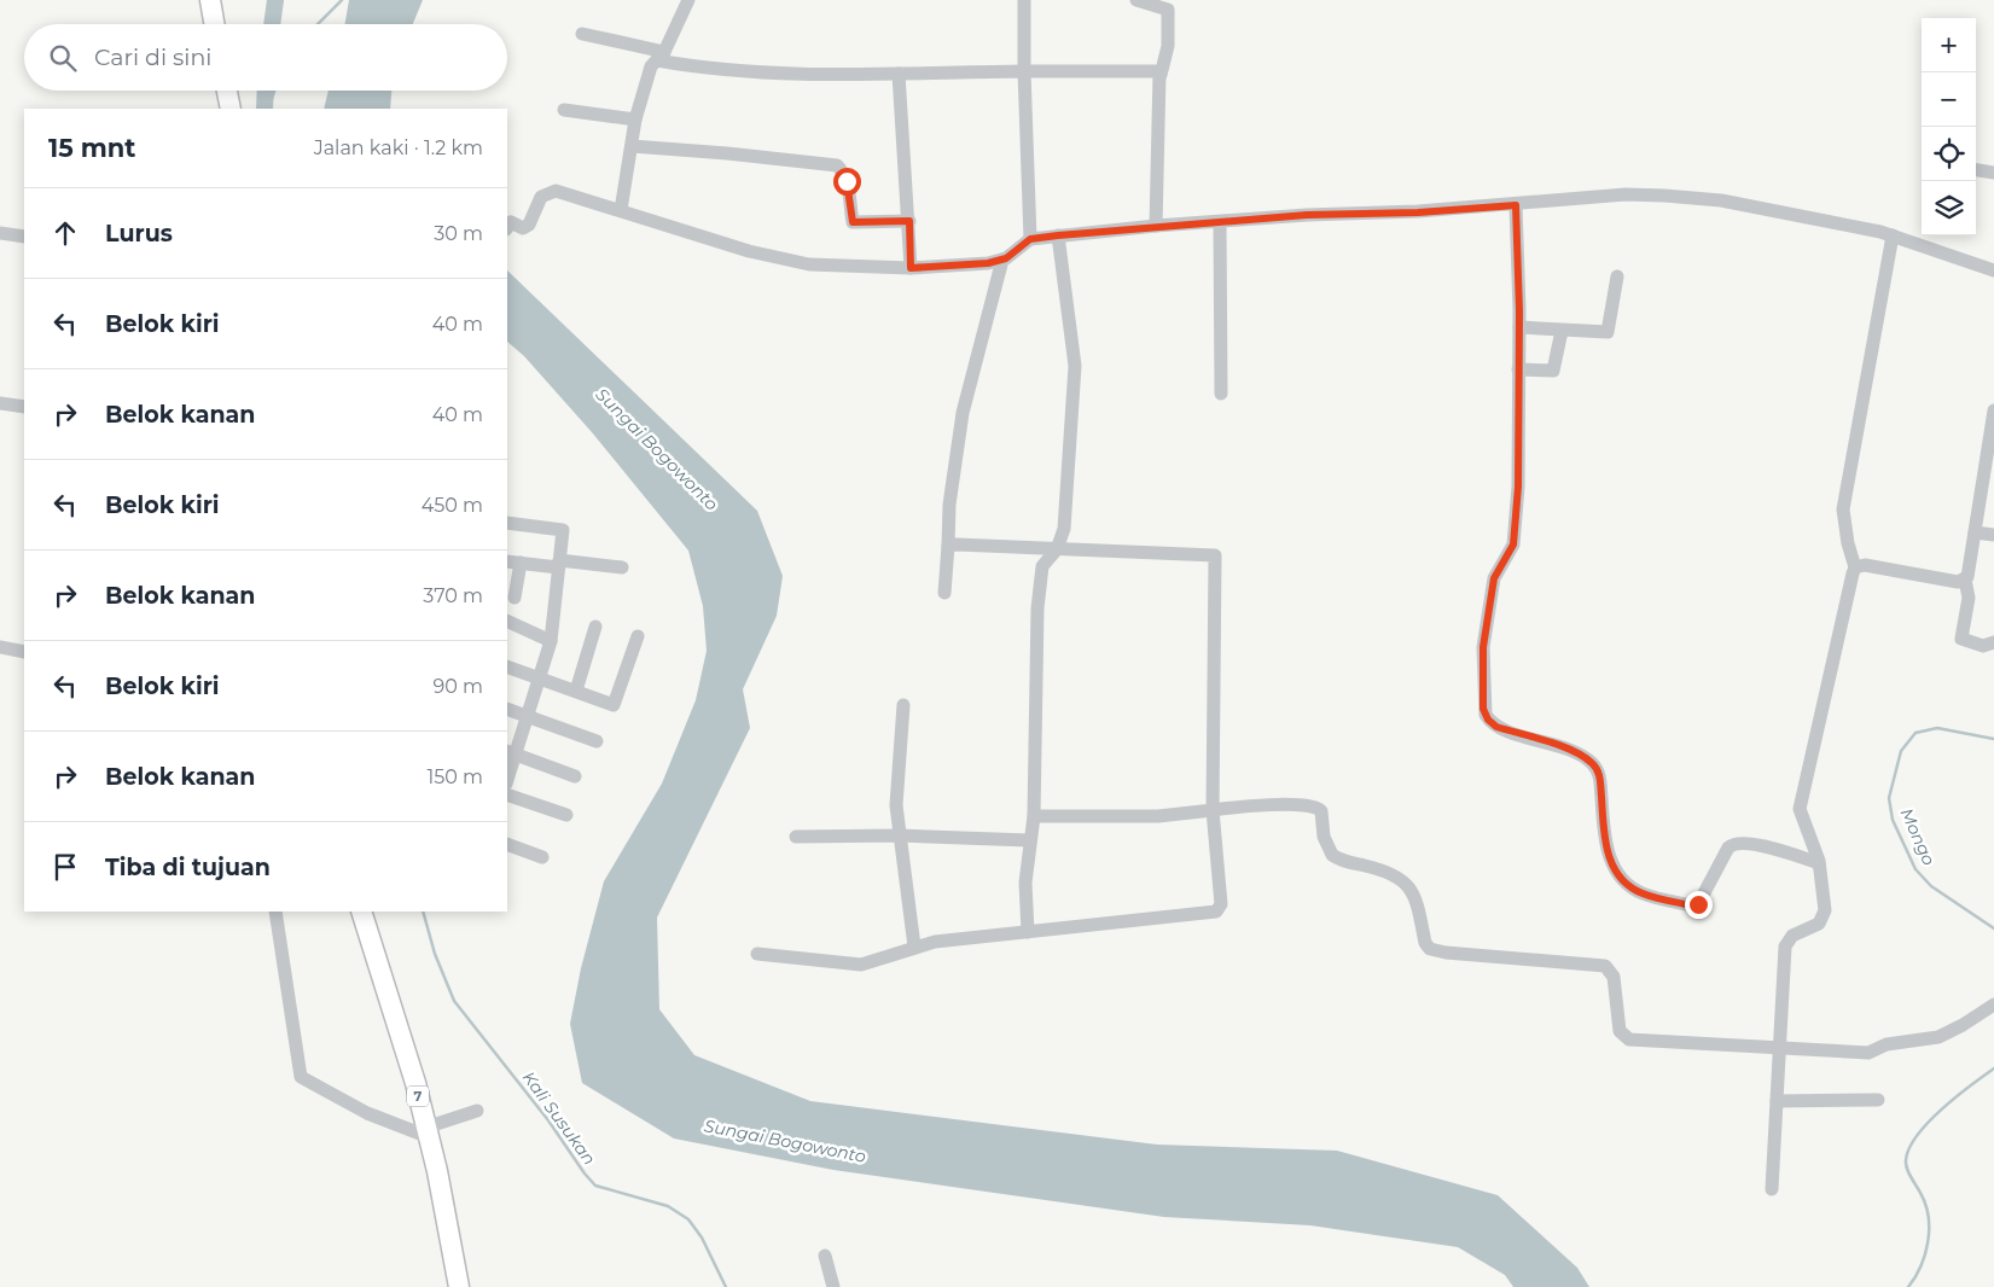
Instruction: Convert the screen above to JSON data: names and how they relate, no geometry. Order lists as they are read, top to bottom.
{
  "streets": {
    "highway": ["7"]
  },
  "water": ["Sungai Bogowonto", "Mongo", "Kali Susukan"],
  "page": {
    "map_buttons": ["+", "−"],
    "search": "Cari di sini",
    "heading": ["15 mnt", "Jalan kaki · 1.2 km"],
    "list": [
      ["Lurus", "30 m"],
      ["Belok kiri", "40 m"],
      ["Belok kanan", "40 m"],
      ["Belok kiri", "450 m"],
      ["Belok kanan", "370 m"],
      ["Belok kiri", "90 m"],
      ["Belok kanan", "150 m"],
      "Tiba di tujuan"
    ]
  }
}
